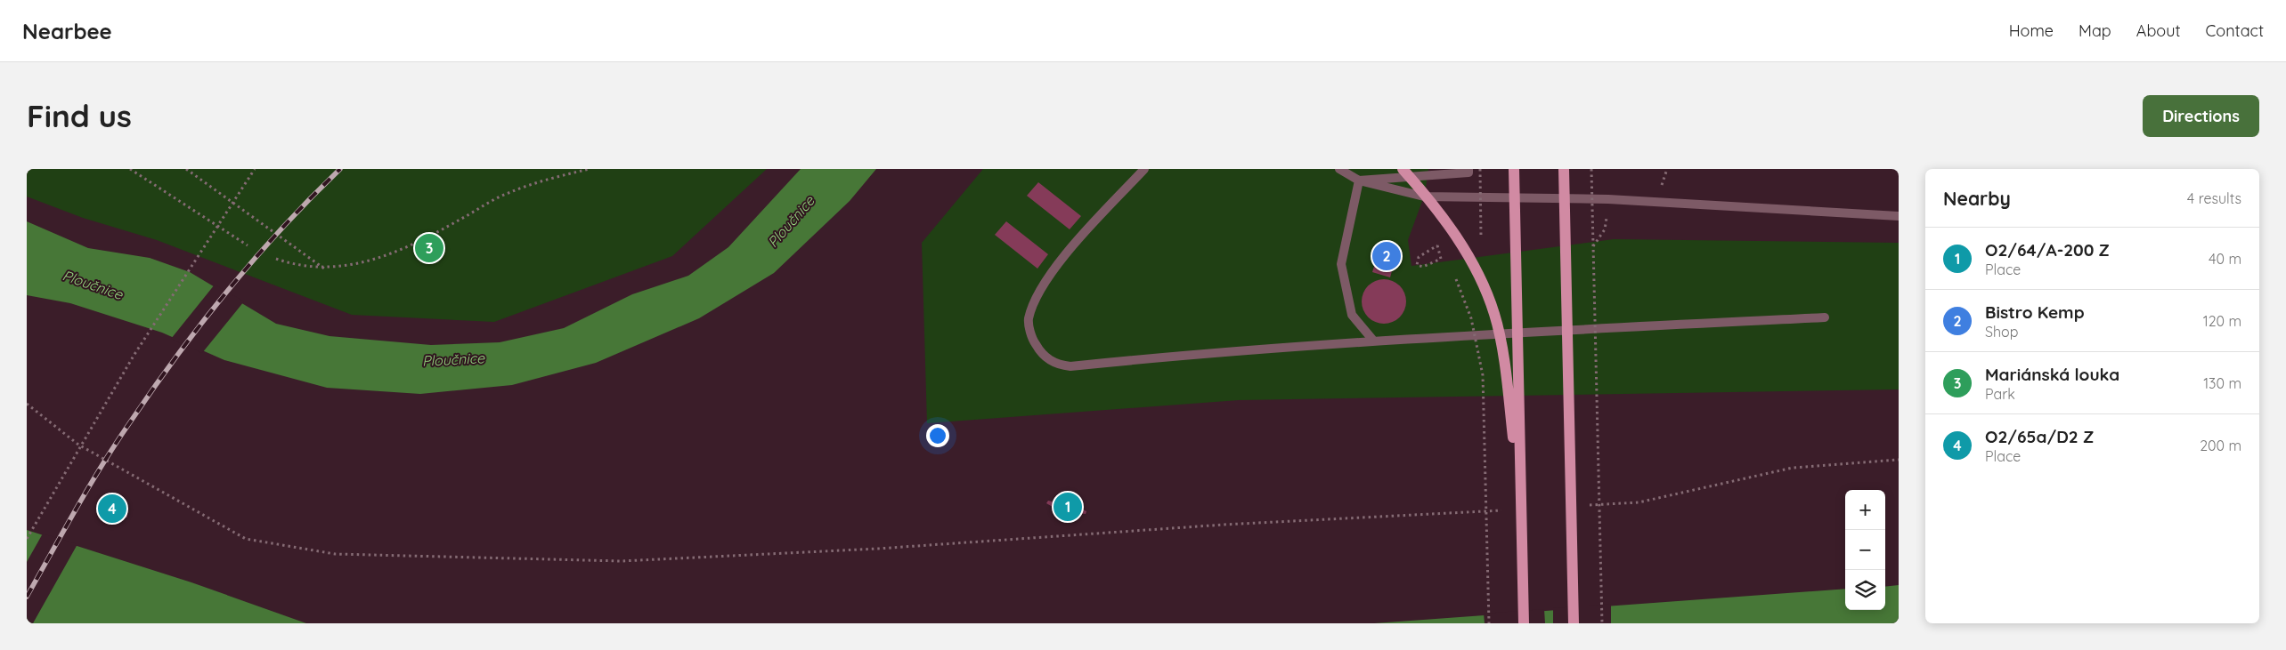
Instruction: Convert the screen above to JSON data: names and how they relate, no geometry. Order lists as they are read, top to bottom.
{
  "water": ["Ploučnice"],
  "page": {
    "header": "Nearbee",
    "nav": [
      "Home",
      "Map",
      "About",
      "Contact"
    ],
    "buttons": "Directions",
    "title": "Find us",
    "heading": ["Nearby", "4 results"],
    "list": [
      {
        "mark": "1",
        "name": "O2/64/A-200 Z",
        "note": "Place",
        "value": "40 m"
      },
      {
        "mark": "2",
        "name": "Bistro Kemp",
        "note": "Shop",
        "value": "120 m"
      },
      {
        "mark": "3",
        "name": "Mariánská louka",
        "note": "Park",
        "value": "130 m"
      },
      {
        "mark": "4",
        "name": "O2/65a/D2 Z",
        "note": "Place",
        "value": "200 m"
      }
    ],
    "pins": [
      "3",
      "2",
      "1",
      "4"
    ],
    "map_buttons": ["+", "−"]
  }
}
